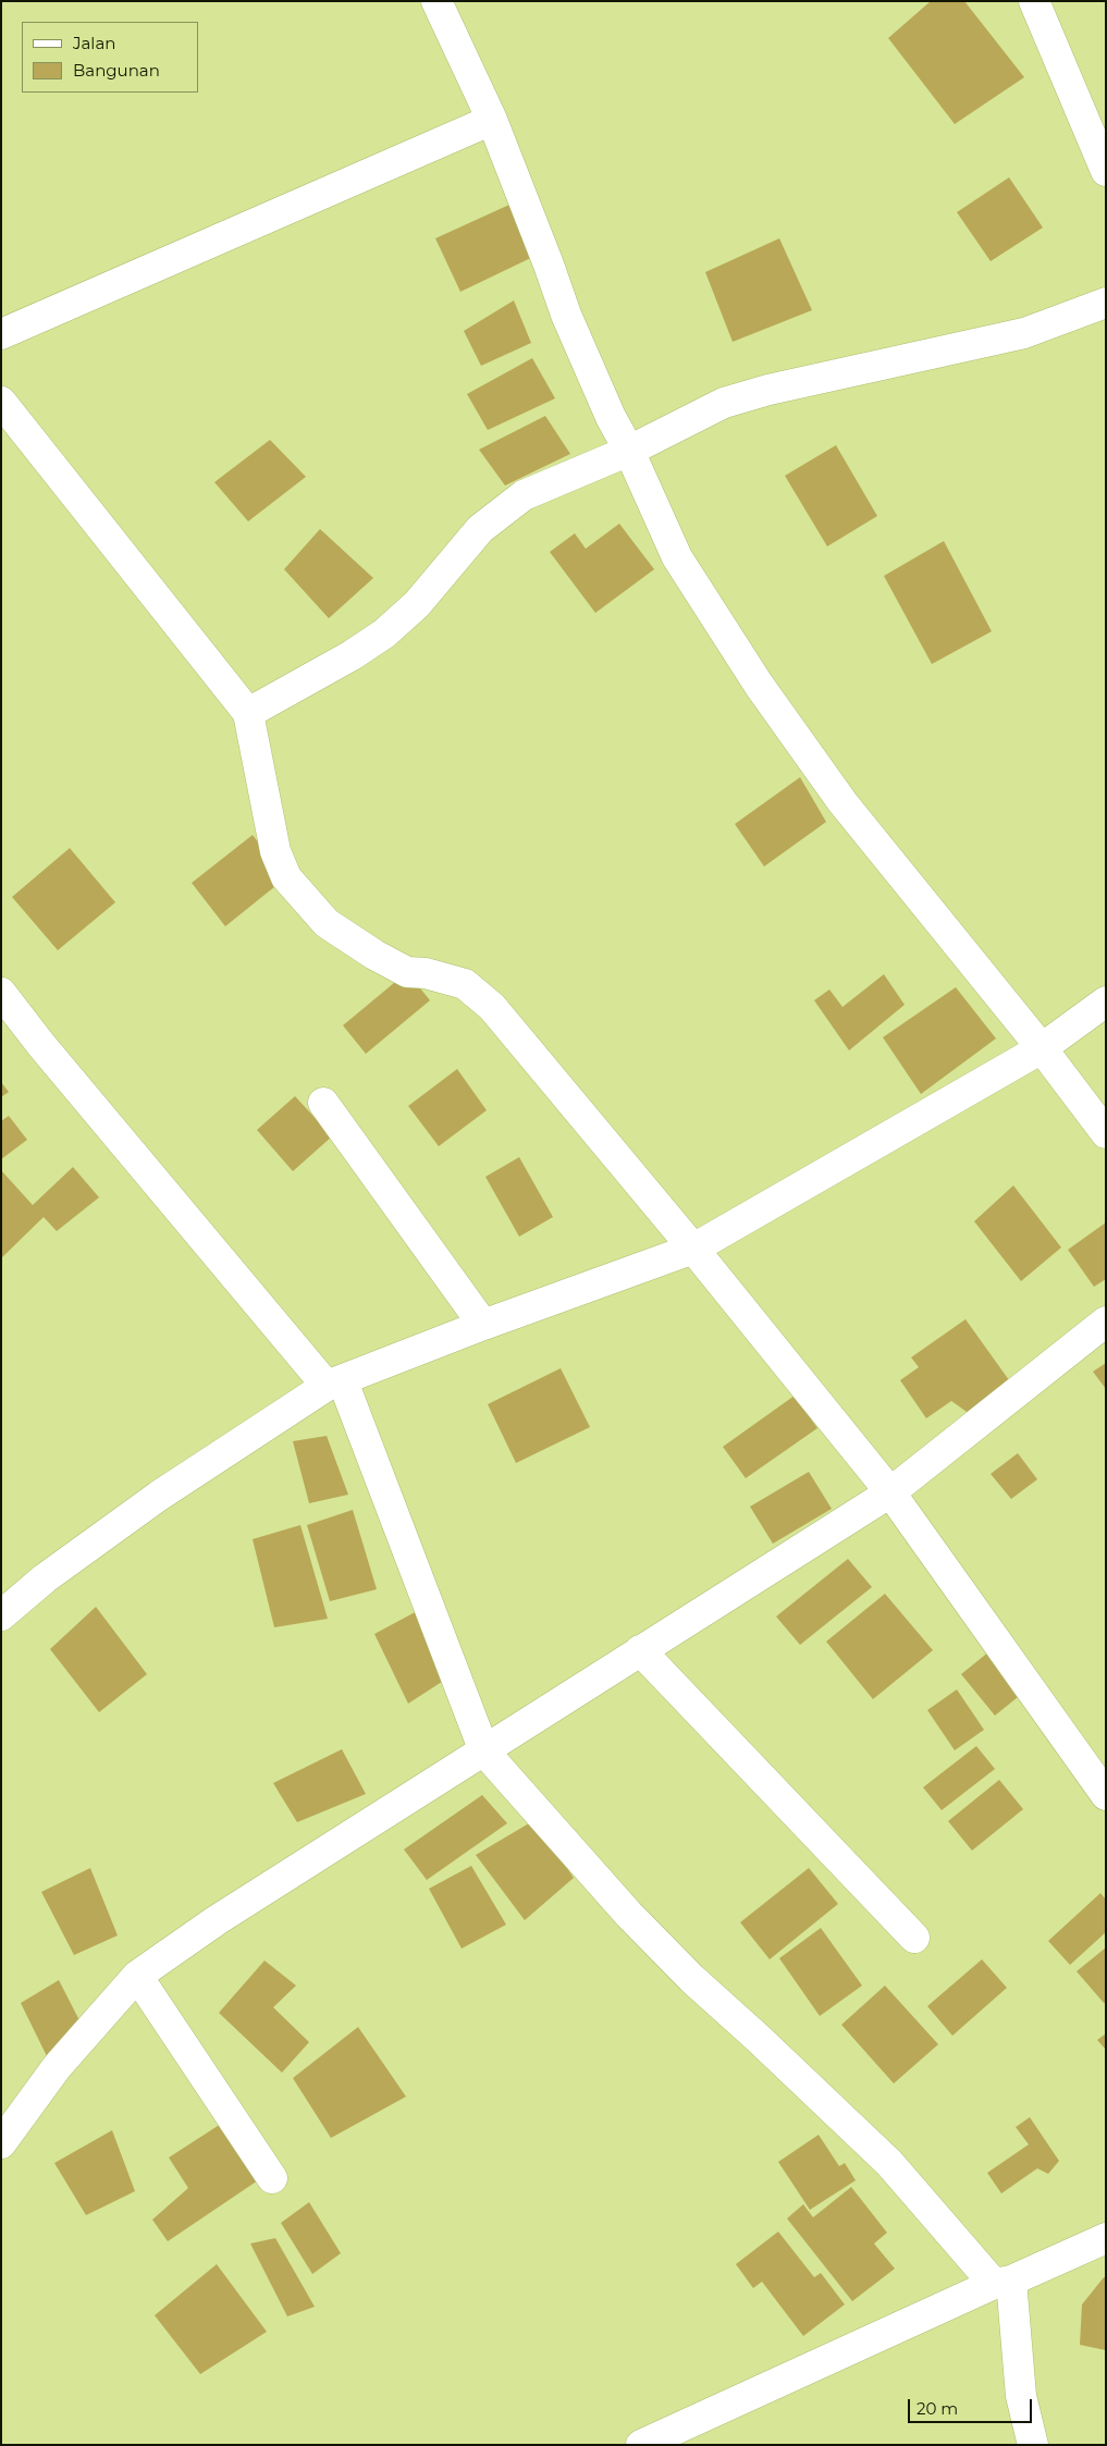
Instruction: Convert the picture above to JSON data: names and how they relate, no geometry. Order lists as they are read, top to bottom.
{
  "legend": ["Jalan", "Bangunan"],
  "scale_bar": "20 m"
}
